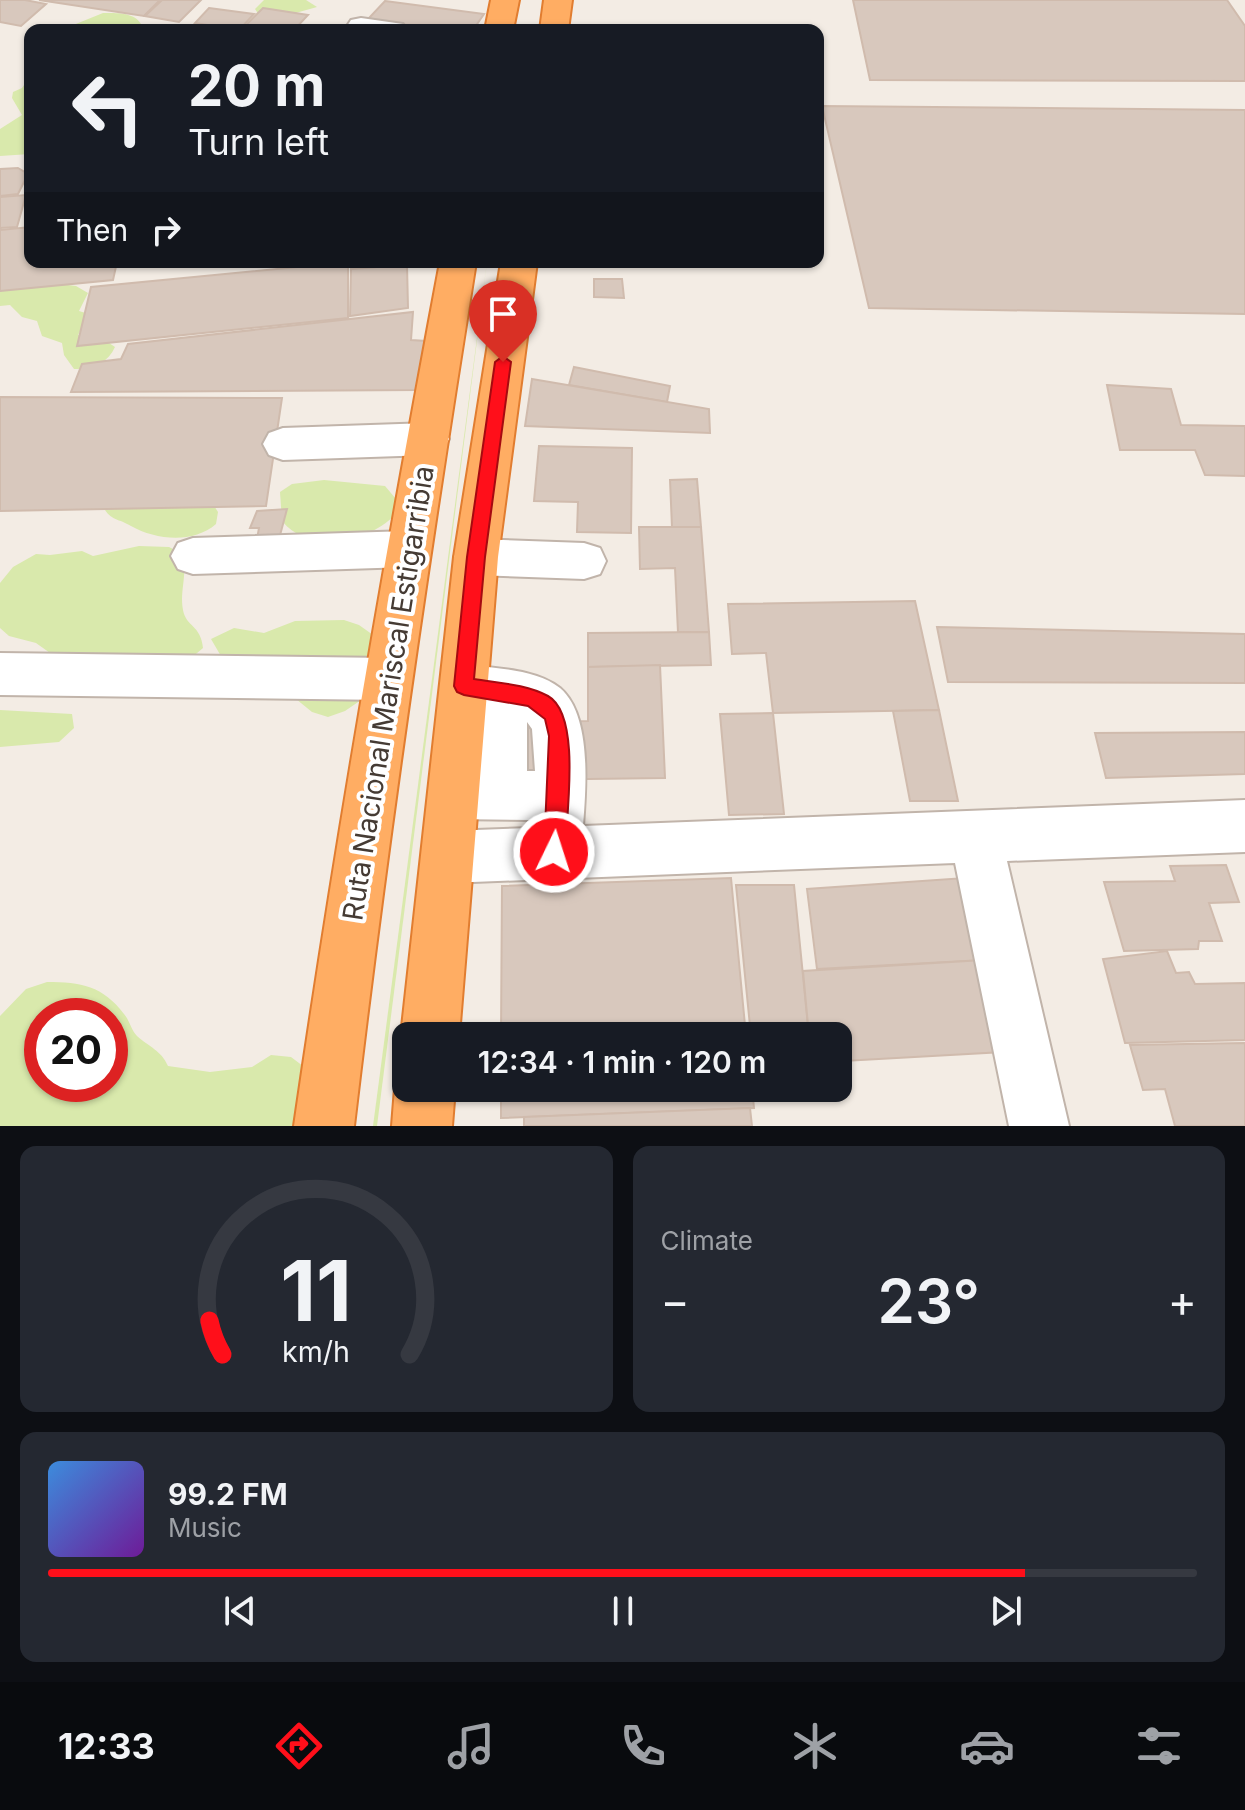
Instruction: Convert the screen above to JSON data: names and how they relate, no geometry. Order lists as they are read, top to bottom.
{
  "streets": {
    "highway": ["Ruta Nacional Mariscal Estigarribia"]
  },
  "page": {
    "turn": ["20 m", "Turn left"],
    "then": "Then",
    "limit": "20",
    "trip": "12:34 · 1 min · 120 m",
    "tile": "Climate",
    "heat": ["−", "23°", "+"],
    "song": ["99.2 FM", "Music"],
    "tabs": "12:33",
    "gauge": ["11", "km/h"]
  }
}
